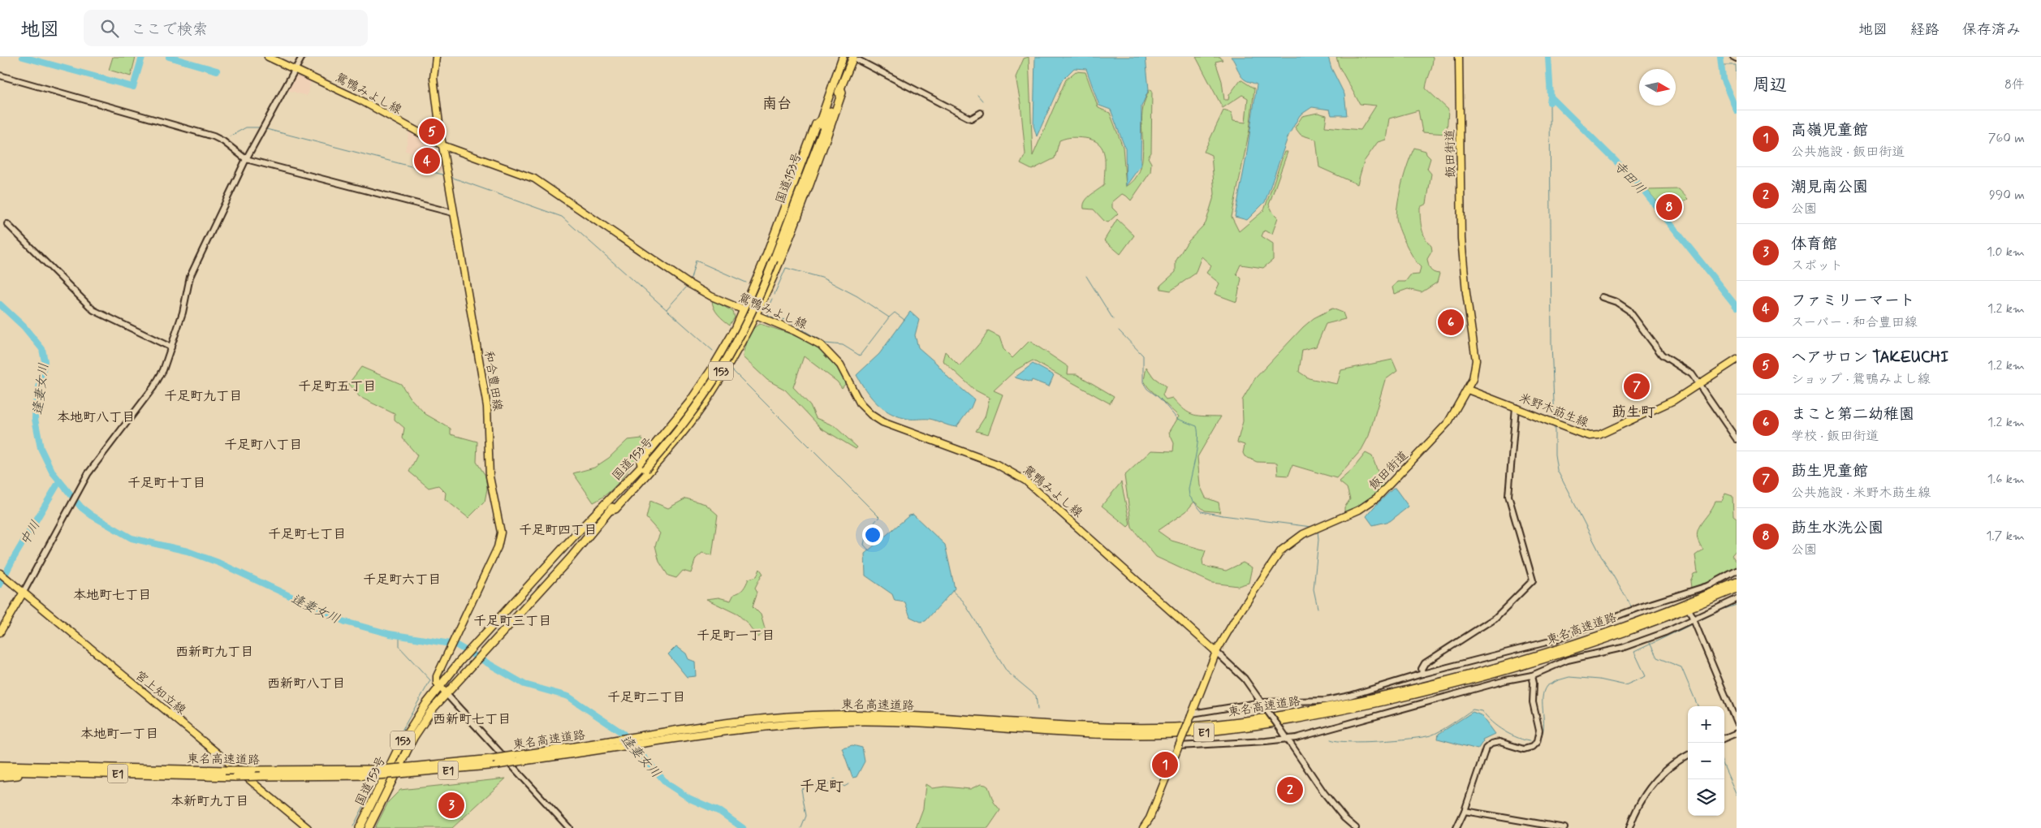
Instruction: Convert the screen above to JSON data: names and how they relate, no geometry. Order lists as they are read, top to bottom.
{
  "streets": {
    "highway": [
      "国道153号",
      "153",
      "東名高速道路",
      "E1"
    ],
    "main road": [
      "鴛鴨みよし線",
      "飯田街道",
      "和合豊田線",
      "米野木莇生線",
      "宮上知立線"
    ]
  },
  "crossings": [
    ["鴛鴨みよし線", "飯田街道"],
    ["鴛鴨みよし線", "和合豊田線"],
    ["飯田街道", "米野木莇生線"],
    ["国道153号", "和合豊田線"]
  ],
  "districts": [
    "南台",
    "千足町五丁目",
    "千足町九丁目",
    "莇生町",
    "本地町八丁目",
    "千足町八丁目",
    "千足町十丁目",
    "千足町四丁目",
    "千足町七丁目",
    "千足町六丁目",
    "本地町七丁目",
    "千足町三丁目",
    "千足町一丁目",
    "西新町九丁目",
    "西新町八丁目",
    "千足町二丁目",
    "西新町七丁目",
    "本地町一丁目",
    "千足町",
    "本新町九丁目"
  ],
  "water": ["寺田川", "逢妻女川", "中川"],
  "north": "right",
  "page": {
    "header": "地図",
    "search": "ここで検索",
    "nav": ["地図", "経路", "保存済み"],
    "heading": ["周辺", "8件"],
    "list": [
      {
        "mark": "1",
        "name": "高嶺児童館",
        "note": "公共施設 · 飯田街道",
        "value": "760 m"
      },
      {
        "mark": "2",
        "name": "潮見南公園",
        "note": "公園",
        "value": "990 m"
      },
      {
        "mark": "3",
        "name": "体育館",
        "note": "スポット",
        "value": "1.0 km"
      },
      {
        "mark": "4",
        "name": "ファミリーマート",
        "note": "スーパー · 和合豊田線",
        "value": "1.2 km"
      },
      {
        "mark": "5",
        "name": "ヘアサロン TAKEUCHI",
        "note": "ショップ · 鴛鴨みよし線",
        "value": "1.2 km"
      },
      {
        "mark": "6",
        "name": "まこと第二幼稚園",
        "note": "学校 · 飯田街道",
        "value": "1.2 km"
      },
      {
        "mark": "7",
        "name": "莇生児童館",
        "note": "公共施設 · 米野木莇生線",
        "value": "1.6 km"
      },
      {
        "mark": "8",
        "name": "莇生水洗公園",
        "note": "公園",
        "value": "1.7 km"
      }
    ],
    "pins": [
      "5",
      "4",
      "8",
      "6",
      "7",
      "1",
      "2",
      "3"
    ],
    "map_buttons": ["+", "−"]
  }
}
